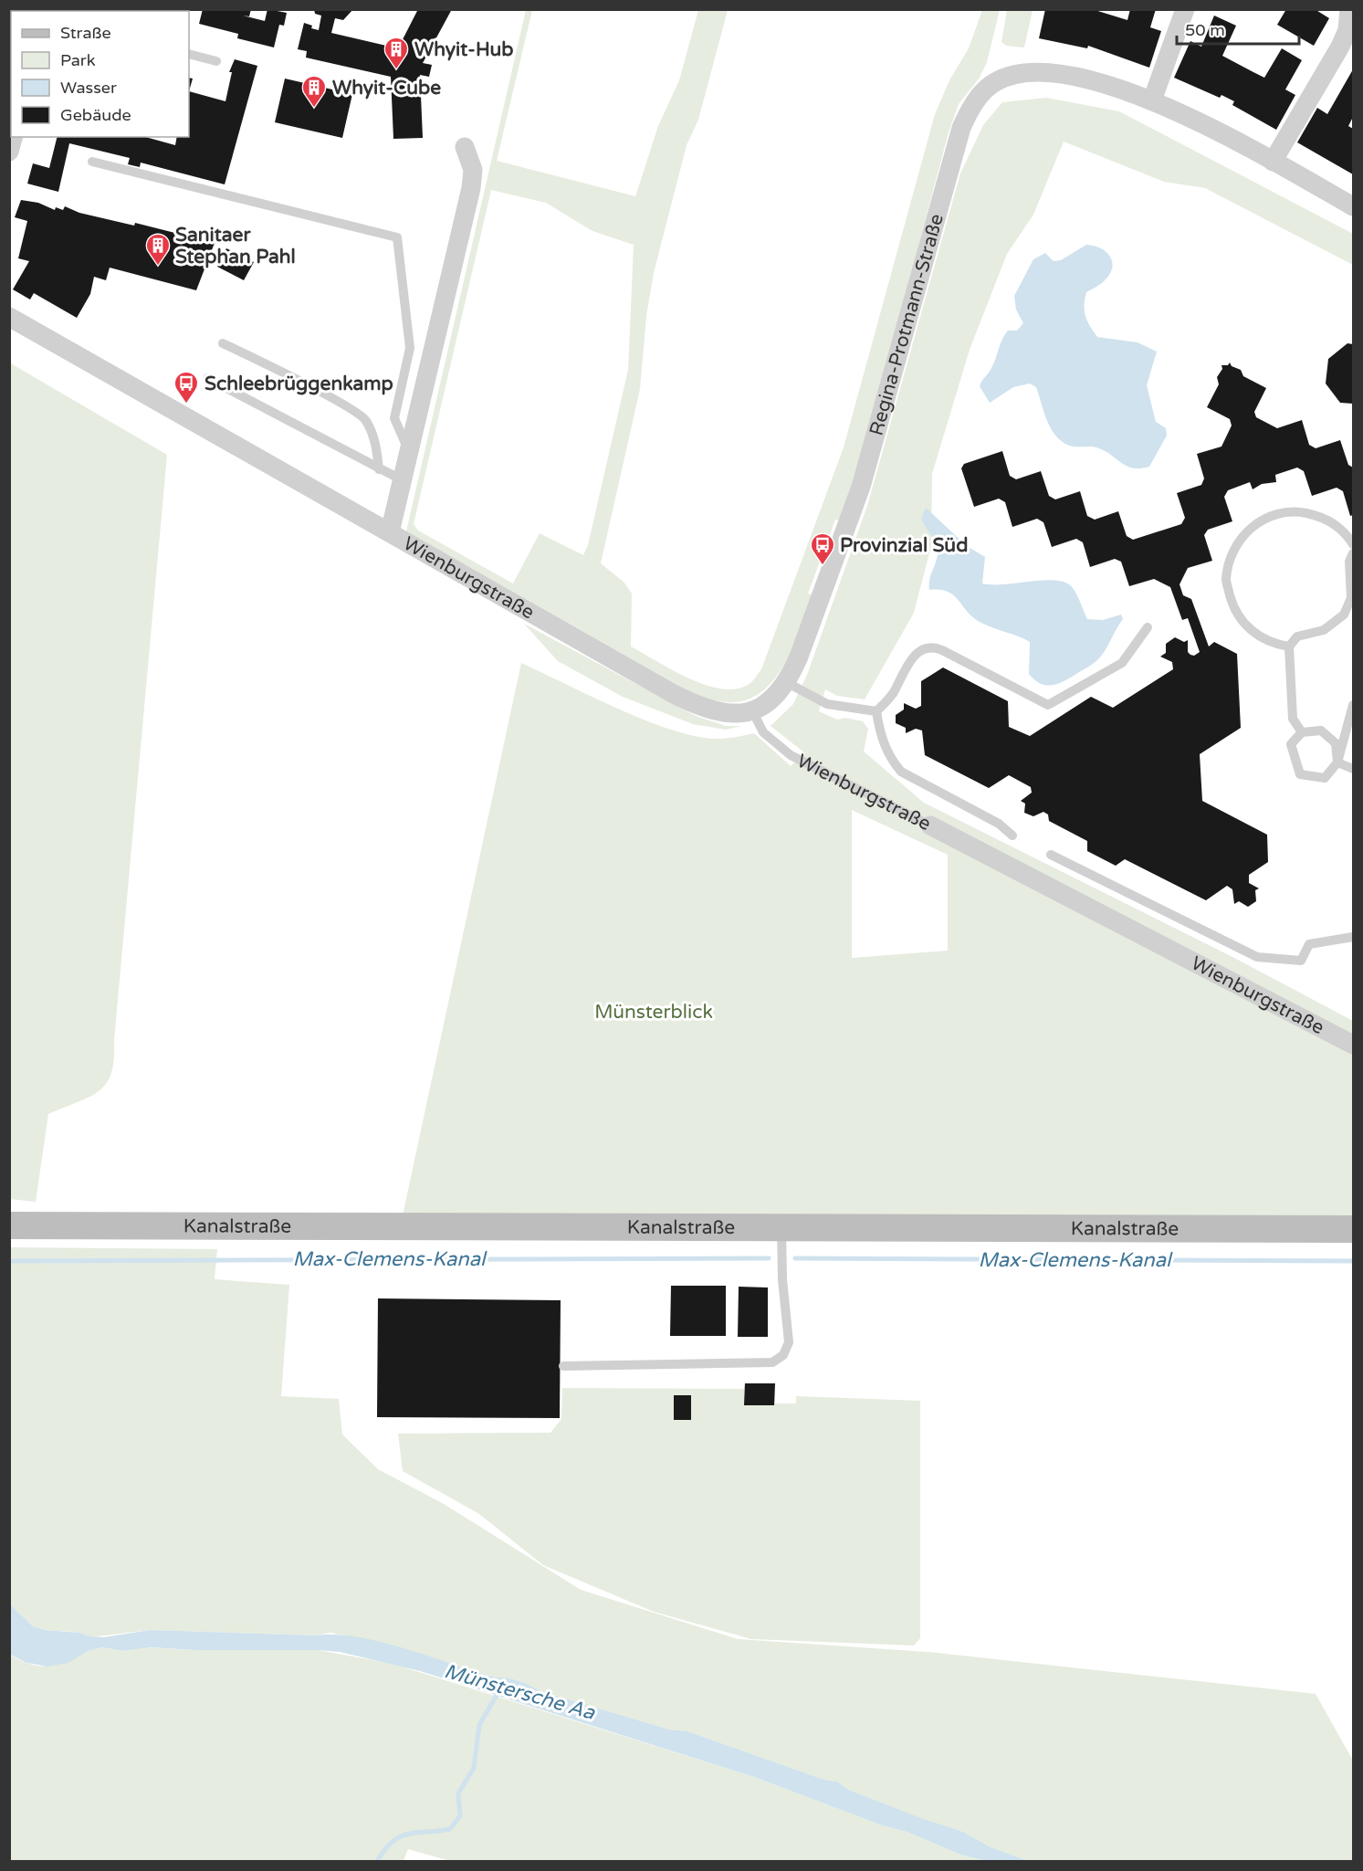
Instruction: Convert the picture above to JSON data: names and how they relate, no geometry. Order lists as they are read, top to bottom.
{
  "streets": {
    "main road": ["Kanalstraße"],
    "street": ["Regina-Protmann-Straße", "Wienburgstraße"]
  },
  "crossings": [
    ["Regina-Protmann-Straße", "Wienburgstraße"]
  ],
  "water": ["Max-Clemens-Kanal", "Münstersche Aa"],
  "parks": ["Münsterblick"],
  "places": {
    "building": ["Whyit-Hub", "Whyit-Cube", "Sanitaer Stephan Pahl"],
    "bus stop": ["Schleebrüggenkamp", "Provinzial Süd"]
  },
  "legend": [
    "Straße",
    "Park",
    "Wasser",
    "Gebäude"
  ],
  "scale_bar": "50 m"
}
